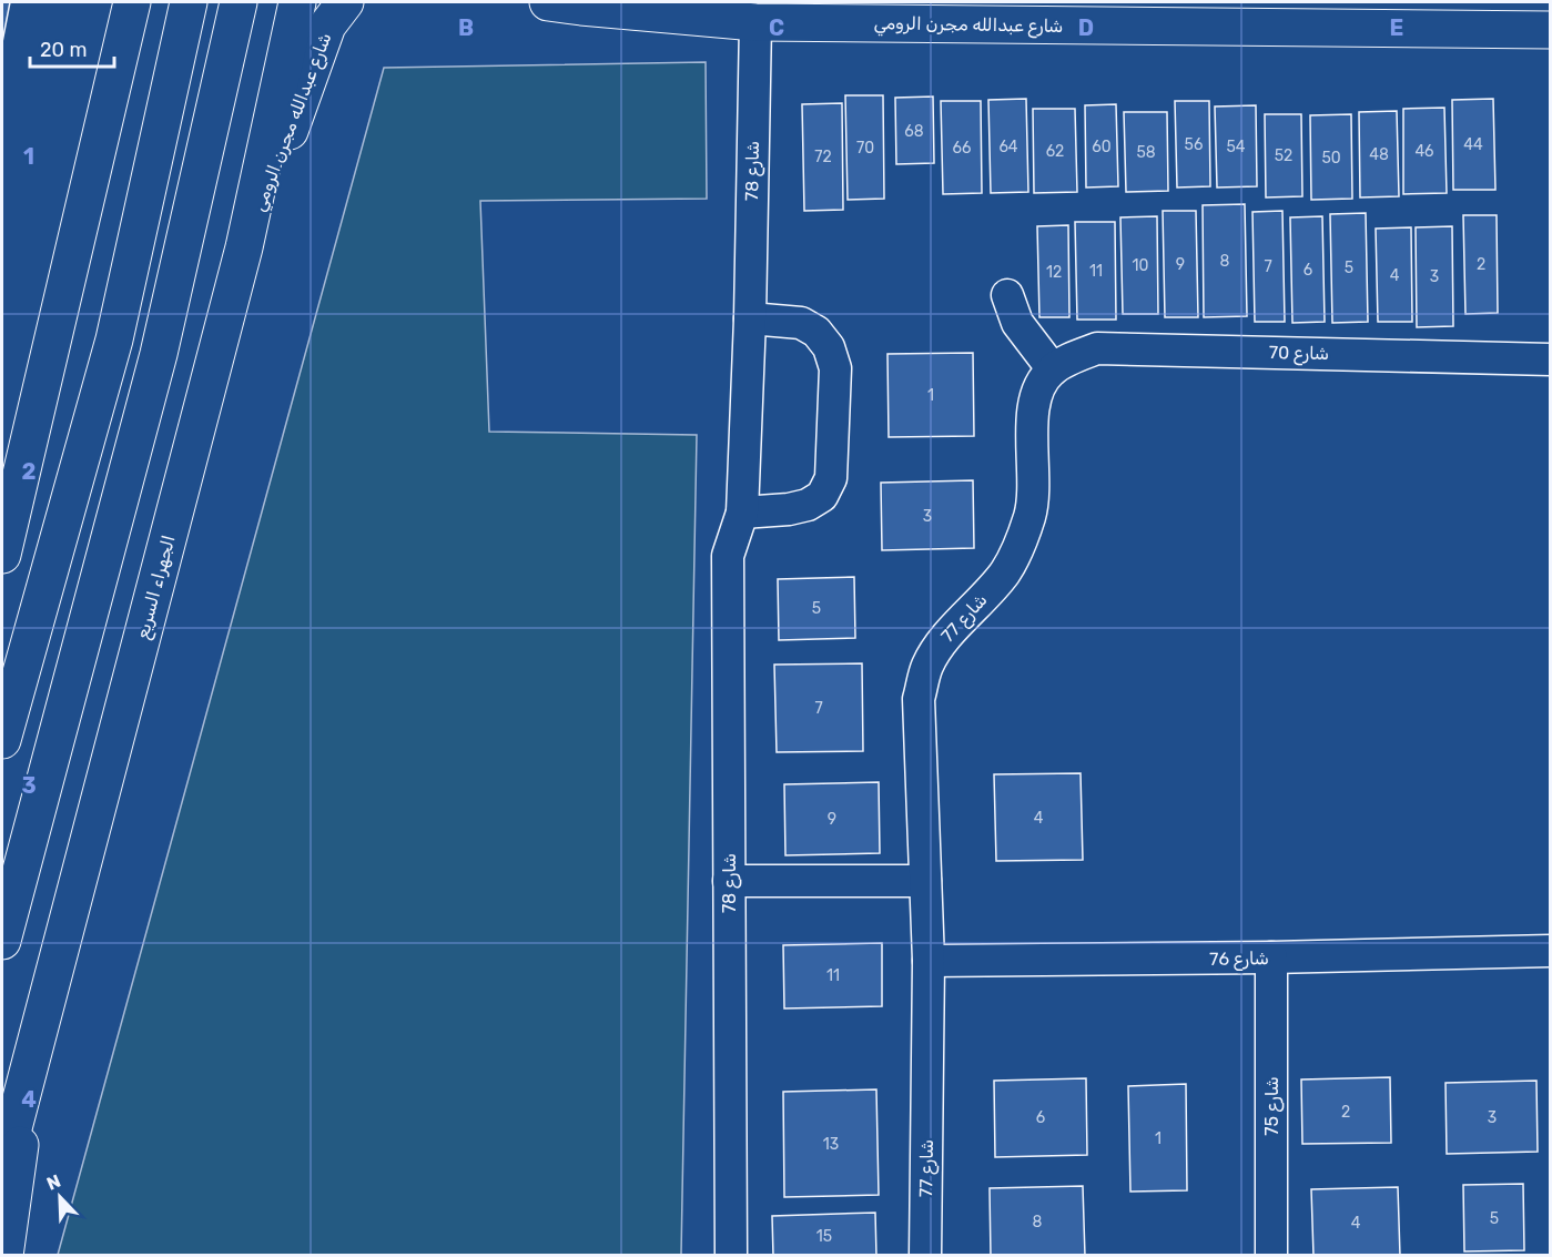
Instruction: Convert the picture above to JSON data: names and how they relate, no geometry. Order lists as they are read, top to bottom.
{
  "streets": {
    "main road": ["شارع عبدالله مجرن الرومي", "الجهراء السريع"],
    "street": [
      "شارع 78",
      "شارع 70",
      "شارع 77",
      "شارع 76",
      "شارع 75"
    ]
  },
  "crossings": [
    ["شارع عبدالله مجرن الرومي", "شارع 78"],
    ["شارع عبدالله مجرن الرومي", "الجهراء السريع"],
    ["شارع 70", "شارع 77"],
    ["شارع 77", "شارع 76"],
    ["شارع 76", "شارع 75"]
  ],
  "house_numbers": [
    "68",
    "56",
    "44",
    "64",
    "60",
    "54",
    "70",
    "66",
    "62",
    "46",
    "58",
    "48",
    "52",
    "72",
    "50",
    "8",
    "9",
    "2",
    "10",
    "7",
    "5",
    "6",
    "11",
    "12",
    "4",
    "3",
    "1",
    "3",
    "5",
    "7",
    "4",
    "9",
    "11",
    "2",
    "6",
    "3",
    "1",
    "13",
    "5",
    "8",
    "4",
    "15"
  ],
  "scale_bar": "20 m",
  "north": "top left",
  "grid": {
    "columns": [
      "B",
      "C",
      "D",
      "E"
    ],
    "rows": [
      "1",
      "2",
      "3",
      "4"
    ]
  }
}
